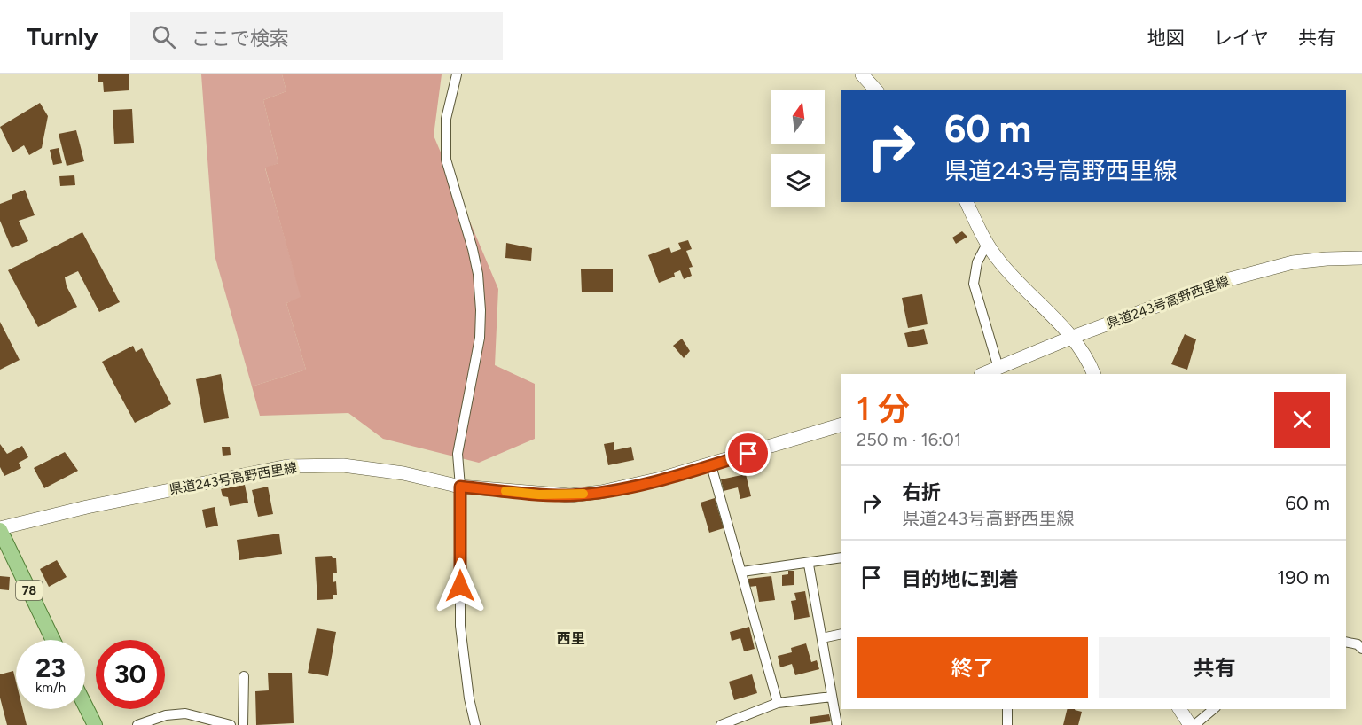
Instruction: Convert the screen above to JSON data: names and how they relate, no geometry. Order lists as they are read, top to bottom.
{
  "streets": {
    "main road": ["県道243号高野西里線", "78"]
  },
  "crossings": [
    ["県道243号高野西里線", "78"]
  ],
  "districts": ["西里"],
  "north": "top",
  "page": {
    "header": "Turnly",
    "search": "ここで検索",
    "nav": ["地図", "レイヤ", "共有"],
    "turn": ["60 m", "県道243号高野西里線"],
    "heading": ["1 分", "250 m · 16:01"],
    "list": [
      {
        "name": "右折",
        "note": "県道243号高野西里線",
        "value": "60 m"
      },
      {
        "name": "目的地に到着",
        "value": "190 m"
      }
    ],
    "buttons": ["終了", "共有"],
    "speed": "23 km/h",
    "limit": "30"
  }
}
